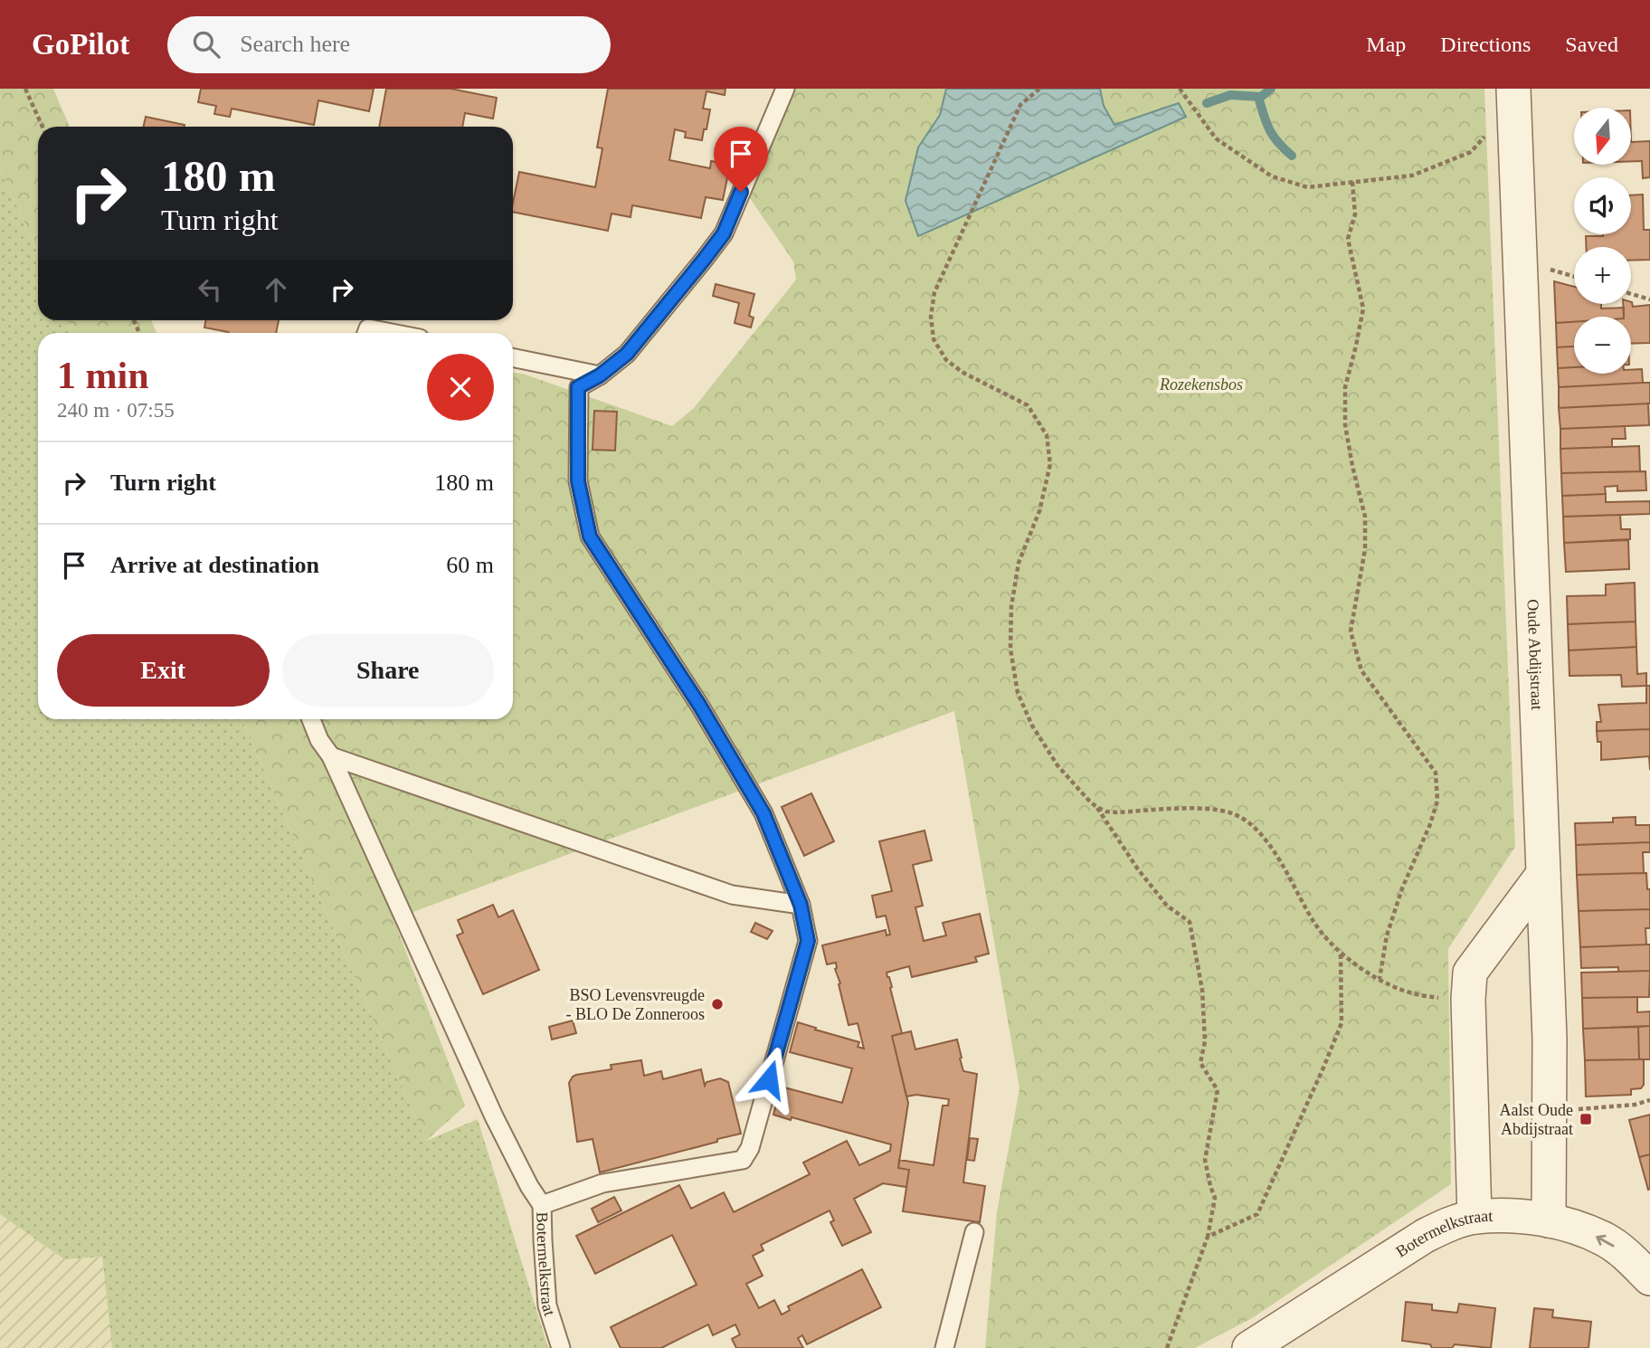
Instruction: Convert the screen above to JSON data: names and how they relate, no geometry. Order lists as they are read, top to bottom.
{
  "streets": {
    "street": ["Oude Abdijstraat", "Botermelkstraat"]
  },
  "crossings": [
    ["Oude Abdijstraat", "Botermelkstraat"]
  ],
  "parks": ["Rozekensbos"],
  "places": {
    "other": ["BSO Levensvreugde - BLO De Zonneroos"],
    "transit": ["Aalst Oude Abdijstraat"]
  },
  "north": "bottom",
  "page": {
    "header": "GoPilot",
    "search": "Search here",
    "nav": ["Map", "Directions", "Saved"],
    "map_buttons": ["+", "−"],
    "turn": ["180 m", "Turn right"],
    "heading": ["1 min", "240 m · 07:55"],
    "list": [
      {
        "name": "Turn right",
        "value": "180 m"
      },
      {
        "name": "Arrive at destination",
        "value": "60 m"
      }
    ],
    "buttons": ["Exit", "Share"]
  }
}
